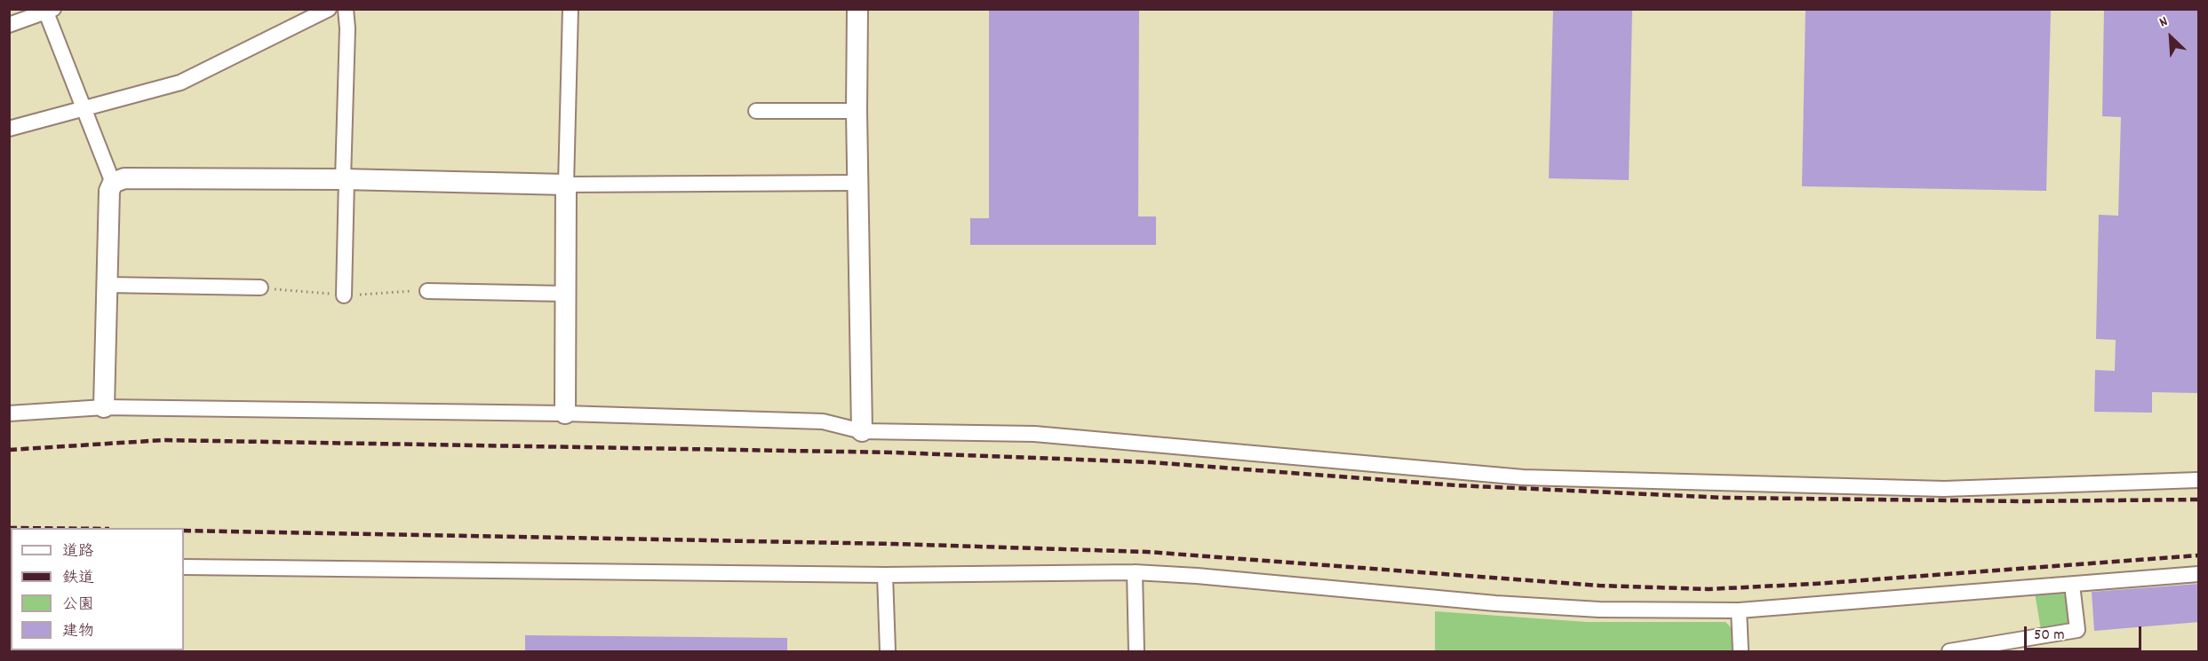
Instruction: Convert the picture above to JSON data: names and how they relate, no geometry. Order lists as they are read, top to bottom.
{
  "legend": [
    "道路",
    "鉄道",
    "公園",
    "建物"
  ],
  "scale_bar": "50 m",
  "north": "top left"
}
